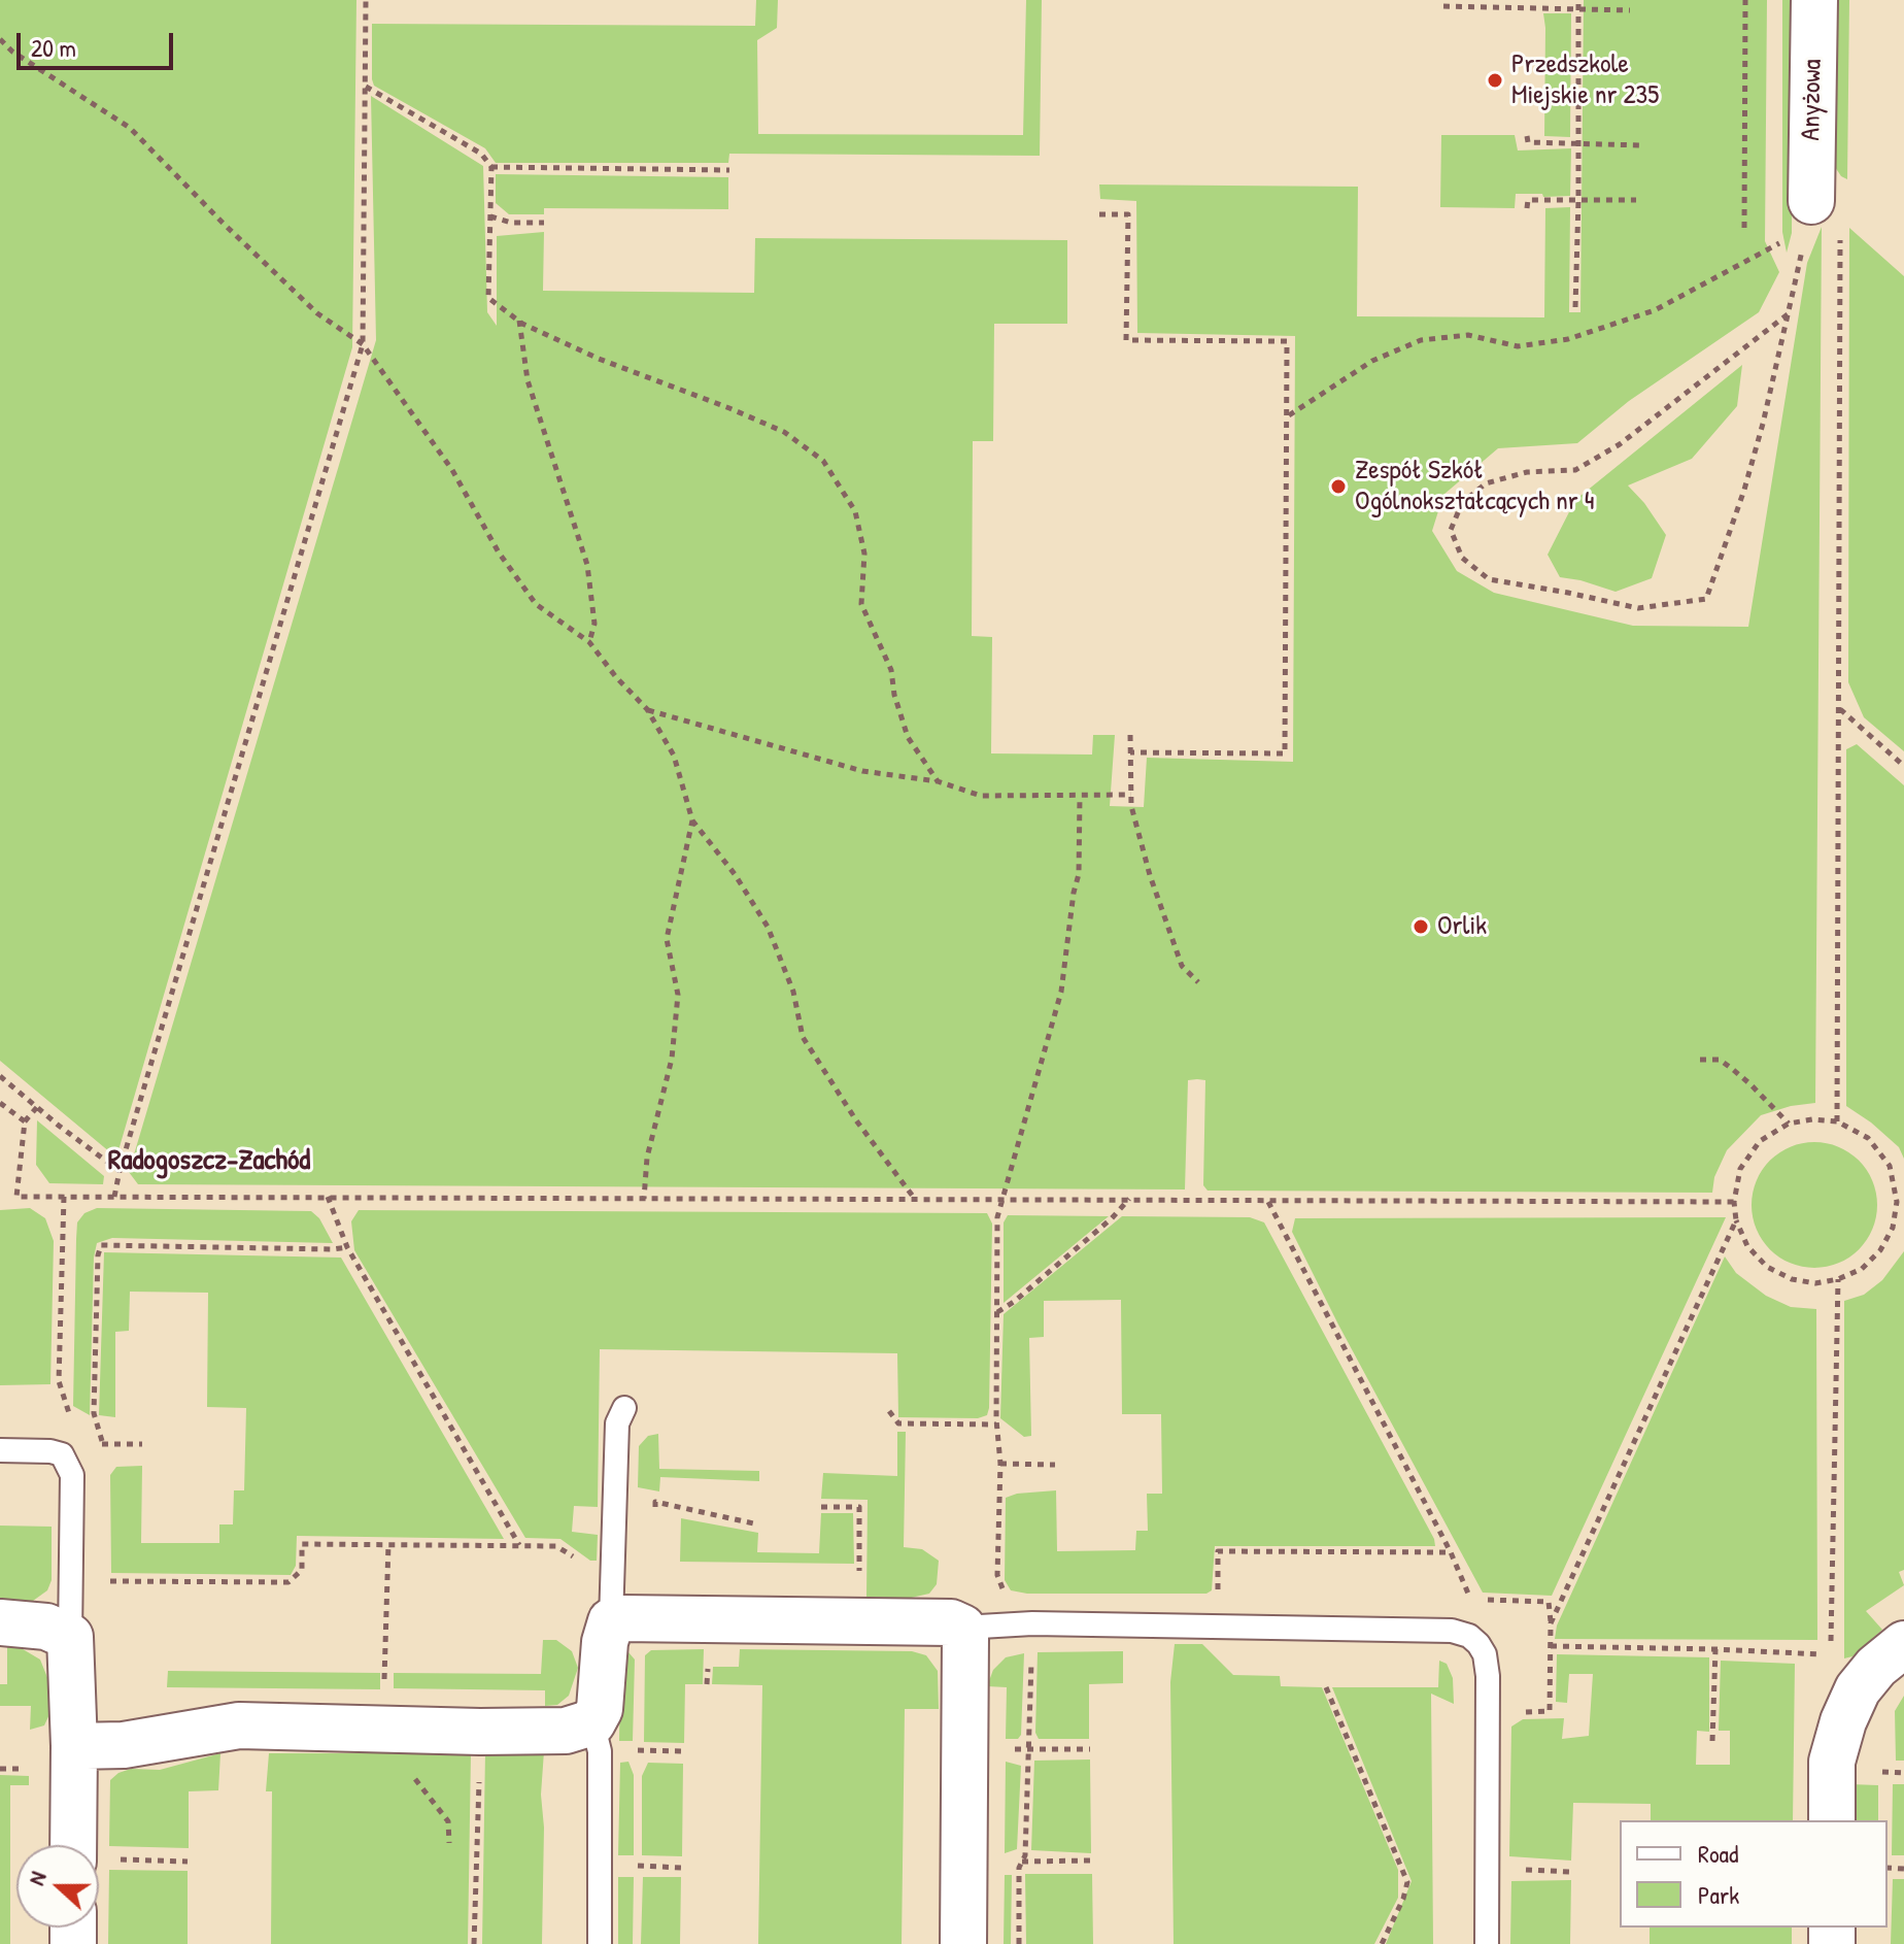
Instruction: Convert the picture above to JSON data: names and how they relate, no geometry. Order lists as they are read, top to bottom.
{
  "streets": {
    "street": ["Anyżowa"]
  },
  "districts": ["Radogoszcz-Zachód"],
  "places": ["Przedszkole Miejskie nr 235", "Zespół Szkół Ogólnokształcących nr 4", "Orlik"],
  "legend": ["Road", "Park"],
  "scale_bar": "20 m",
  "north": "left"
}
